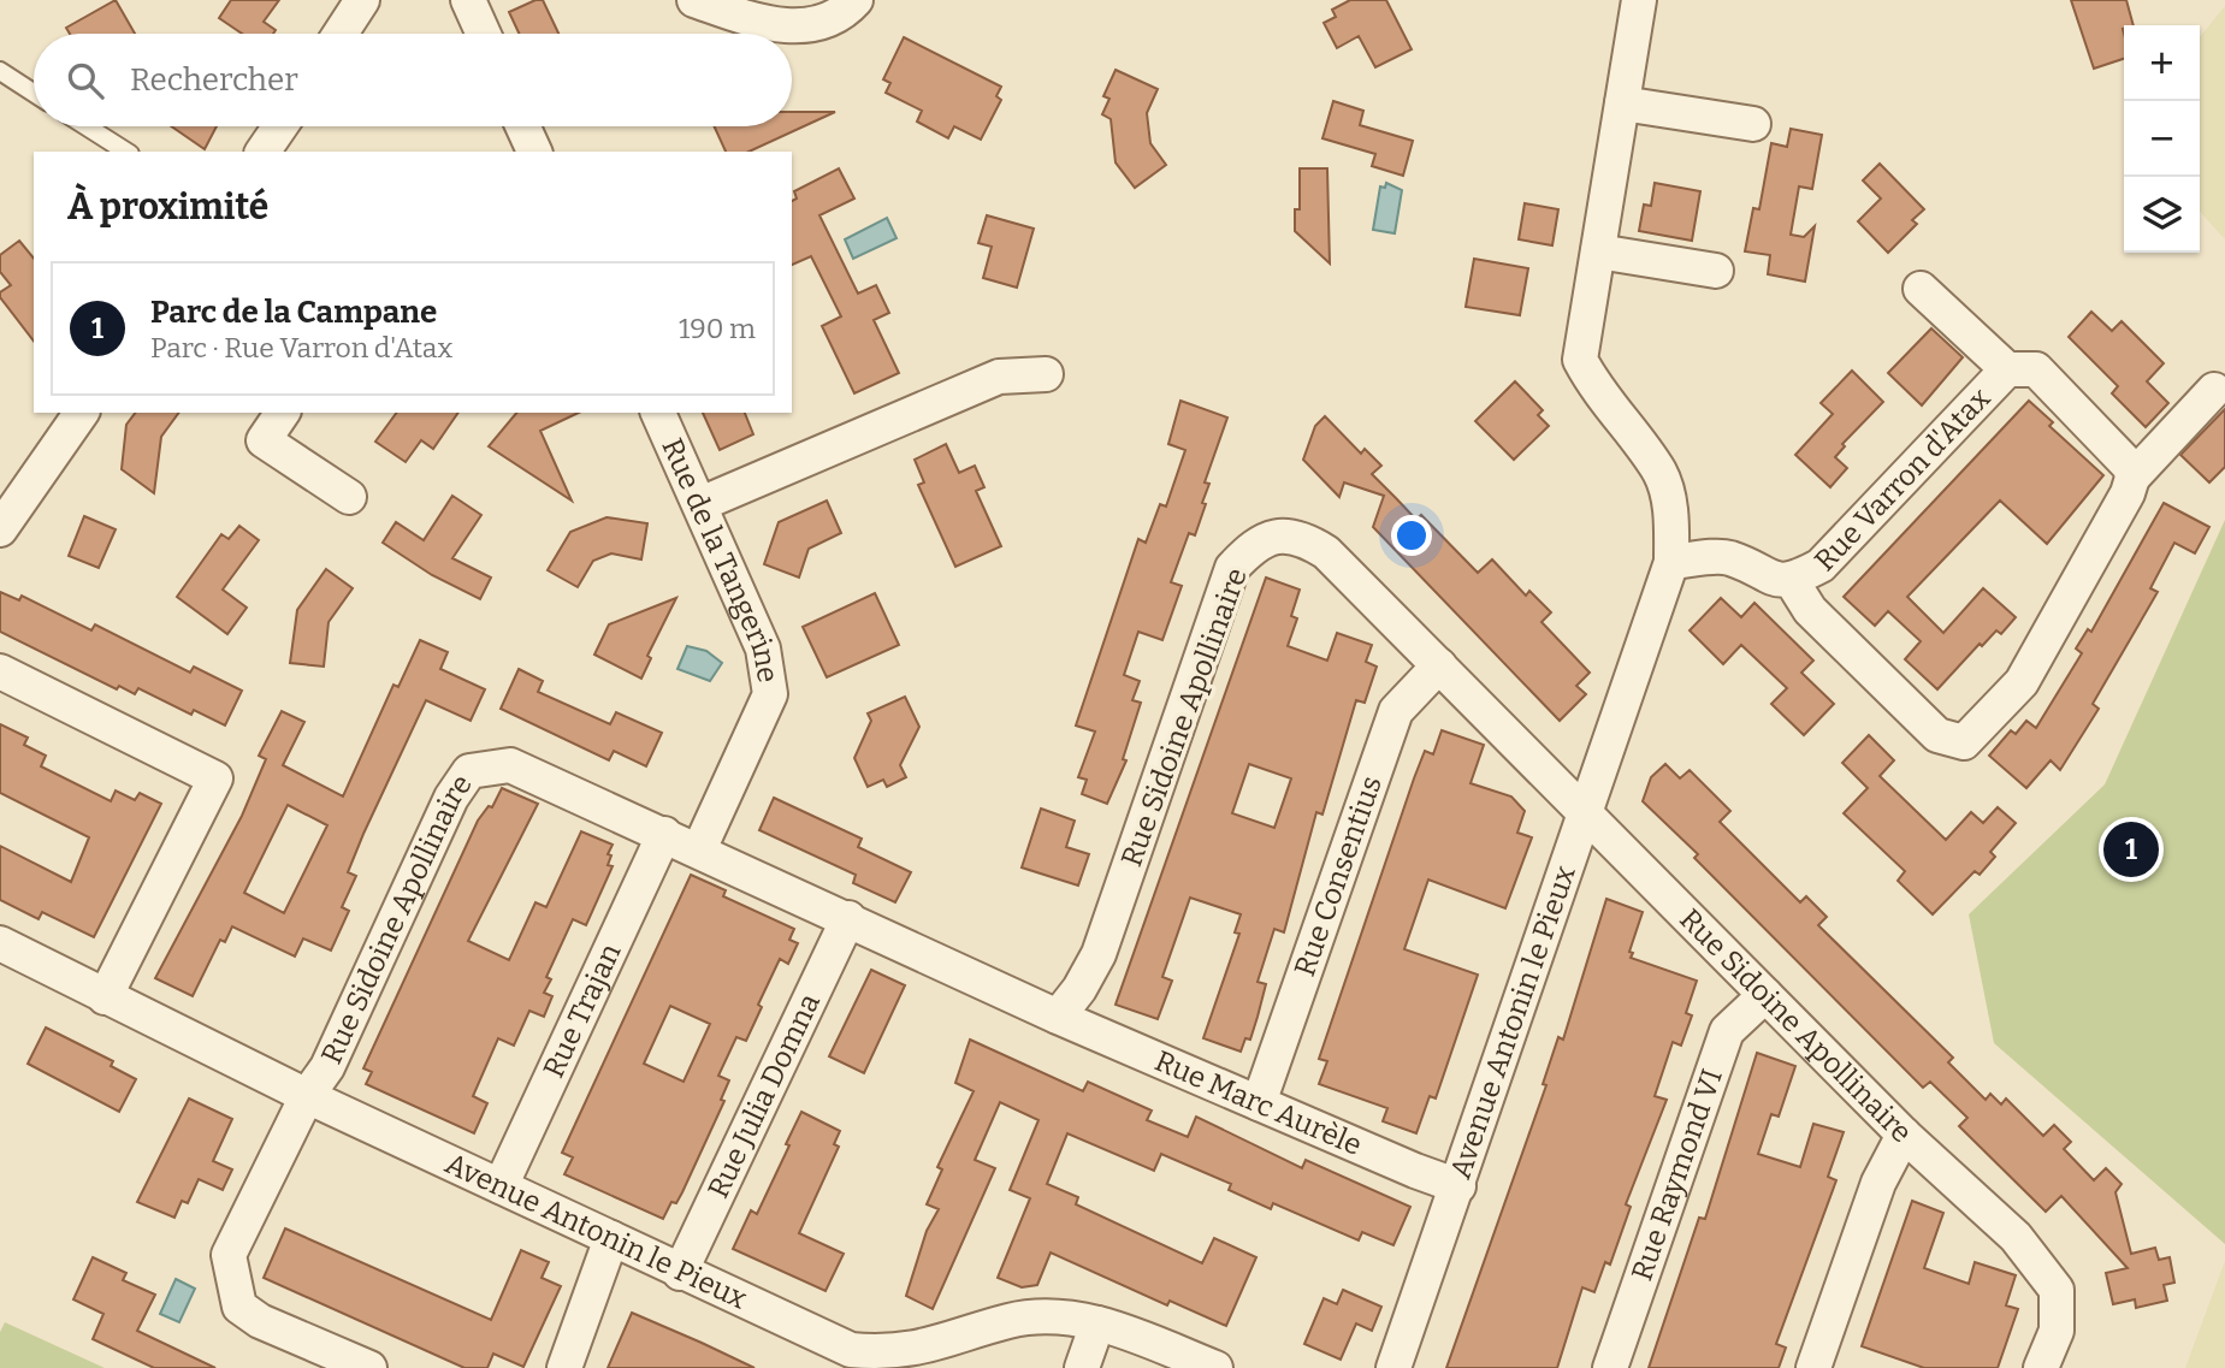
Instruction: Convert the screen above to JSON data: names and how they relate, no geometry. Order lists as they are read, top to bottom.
{
  "streets": {
    "street": [
      "Rue Varron d'Atax",
      "Rue de la Tangerine",
      "Rue Sidoine Apollinaire",
      "Rue Consentius",
      "Rue Trajan",
      "Avenue Antonin le Pieux",
      "Rue Julia Domna",
      "Rue Marc Aurèle",
      "Rue Raymond VI"
    ]
  },
  "crossings": [
    ["Rue Varron d'Atax", "Avenue Antonin le Pieux"],
    ["Rue de la Tangerine", "Rue Sidoine Apollinaire"],
    ["Rue Sidoine Apollinaire", "Rue Consentius"],
    ["Rue Sidoine Apollinaire", "Rue Trajan"],
    ["Rue Sidoine Apollinaire", "Avenue Antonin le Pieux"],
    ["Rue Sidoine Apollinaire", "Rue Julia Domna"],
    ["Rue Sidoine Apollinaire", "Rue Marc Aurèle"],
    ["Rue Sidoine Apollinaire", "Rue Raymond VI"],
    ["Rue Consentius", "Rue Marc Aurèle"],
    ["Rue Trajan", "Avenue Antonin le Pieux"],
    ["Avenue Antonin le Pieux", "Rue Julia Domna"],
    ["Avenue Antonin le Pieux", "Rue Marc Aurèle"]
  ],
  "page": {
    "map_buttons": ["+", "−"],
    "search": "Rechercher",
    "heading": "À proximité",
    "list": [
      {
        "mark": "1",
        "name": "Parc de la Campane",
        "note": "Parc · Rue Varron d'Atax",
        "value": "190 m"
      }
    ],
    "pins": "1"
  }
}
